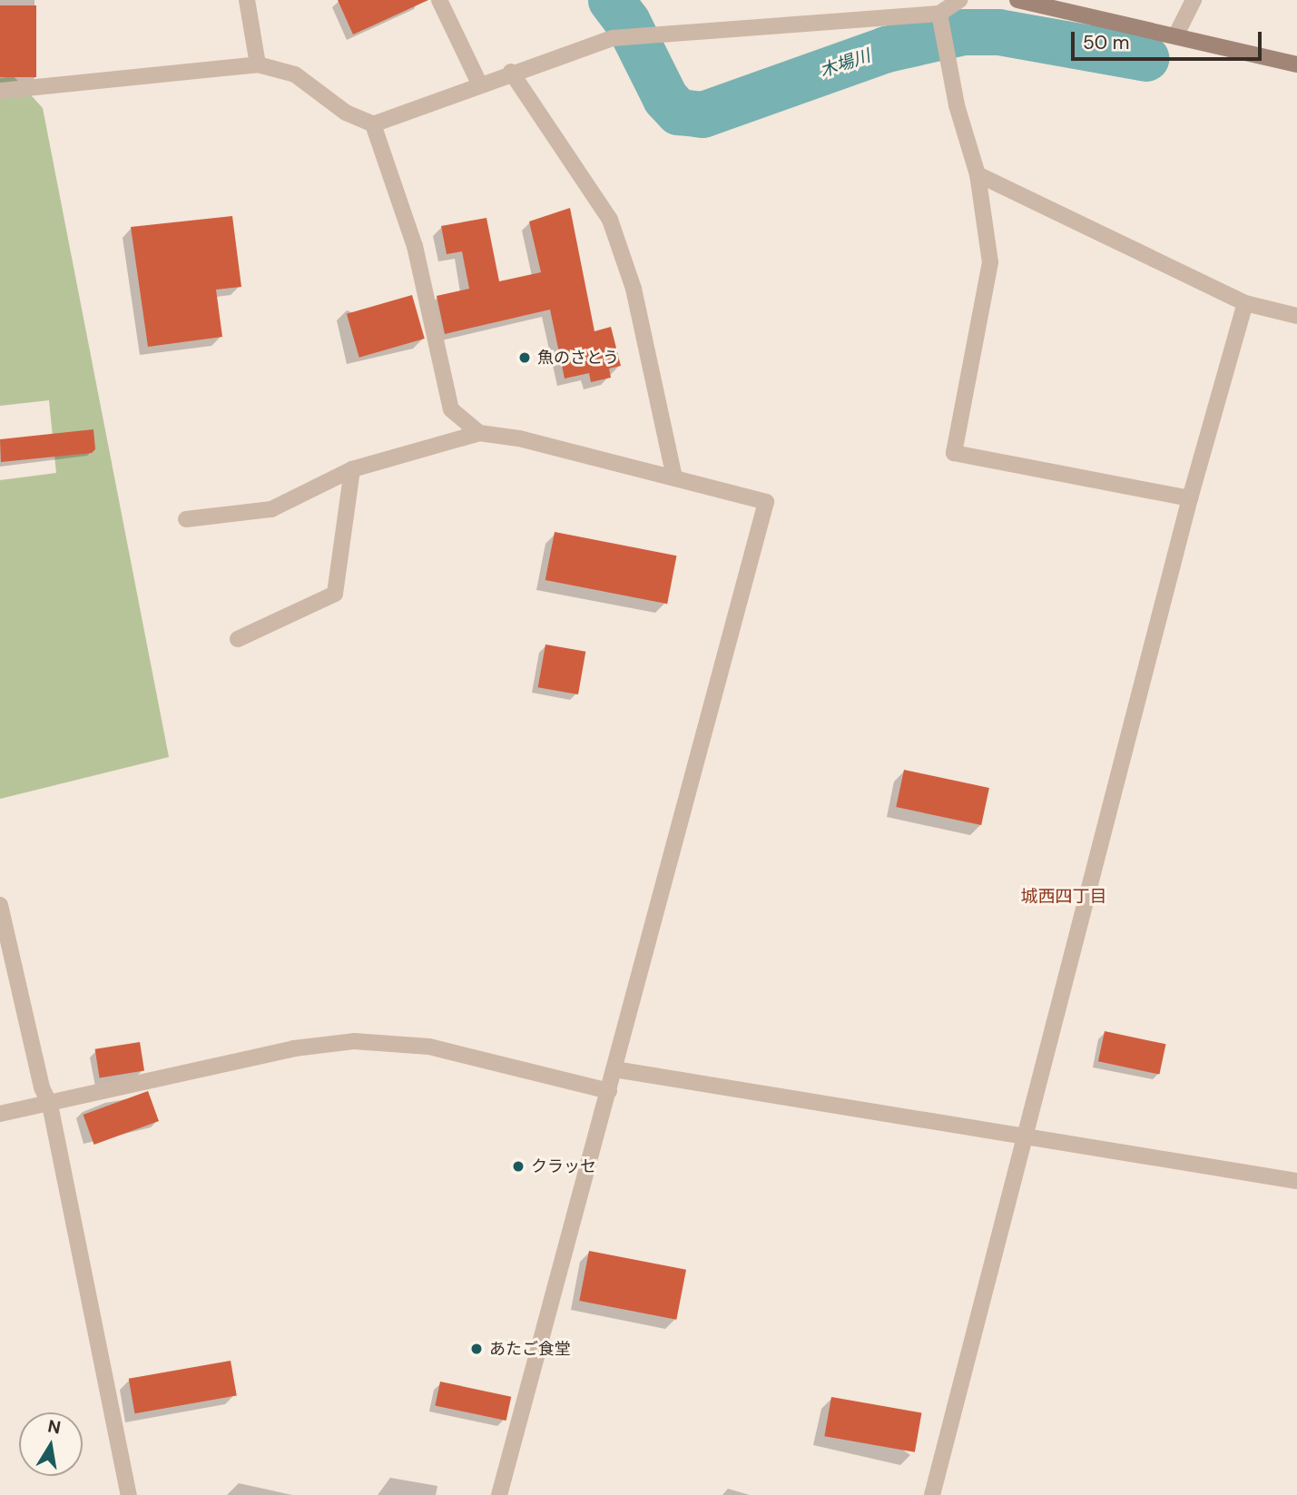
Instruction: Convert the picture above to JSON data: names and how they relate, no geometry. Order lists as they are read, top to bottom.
{
  "districts": ["城西四丁目"],
  "water": ["木場川"],
  "places": ["魚のさとう", "クラッセ", "あたご食堂"],
  "scale_bar": "50 m",
  "north": "top"
}
